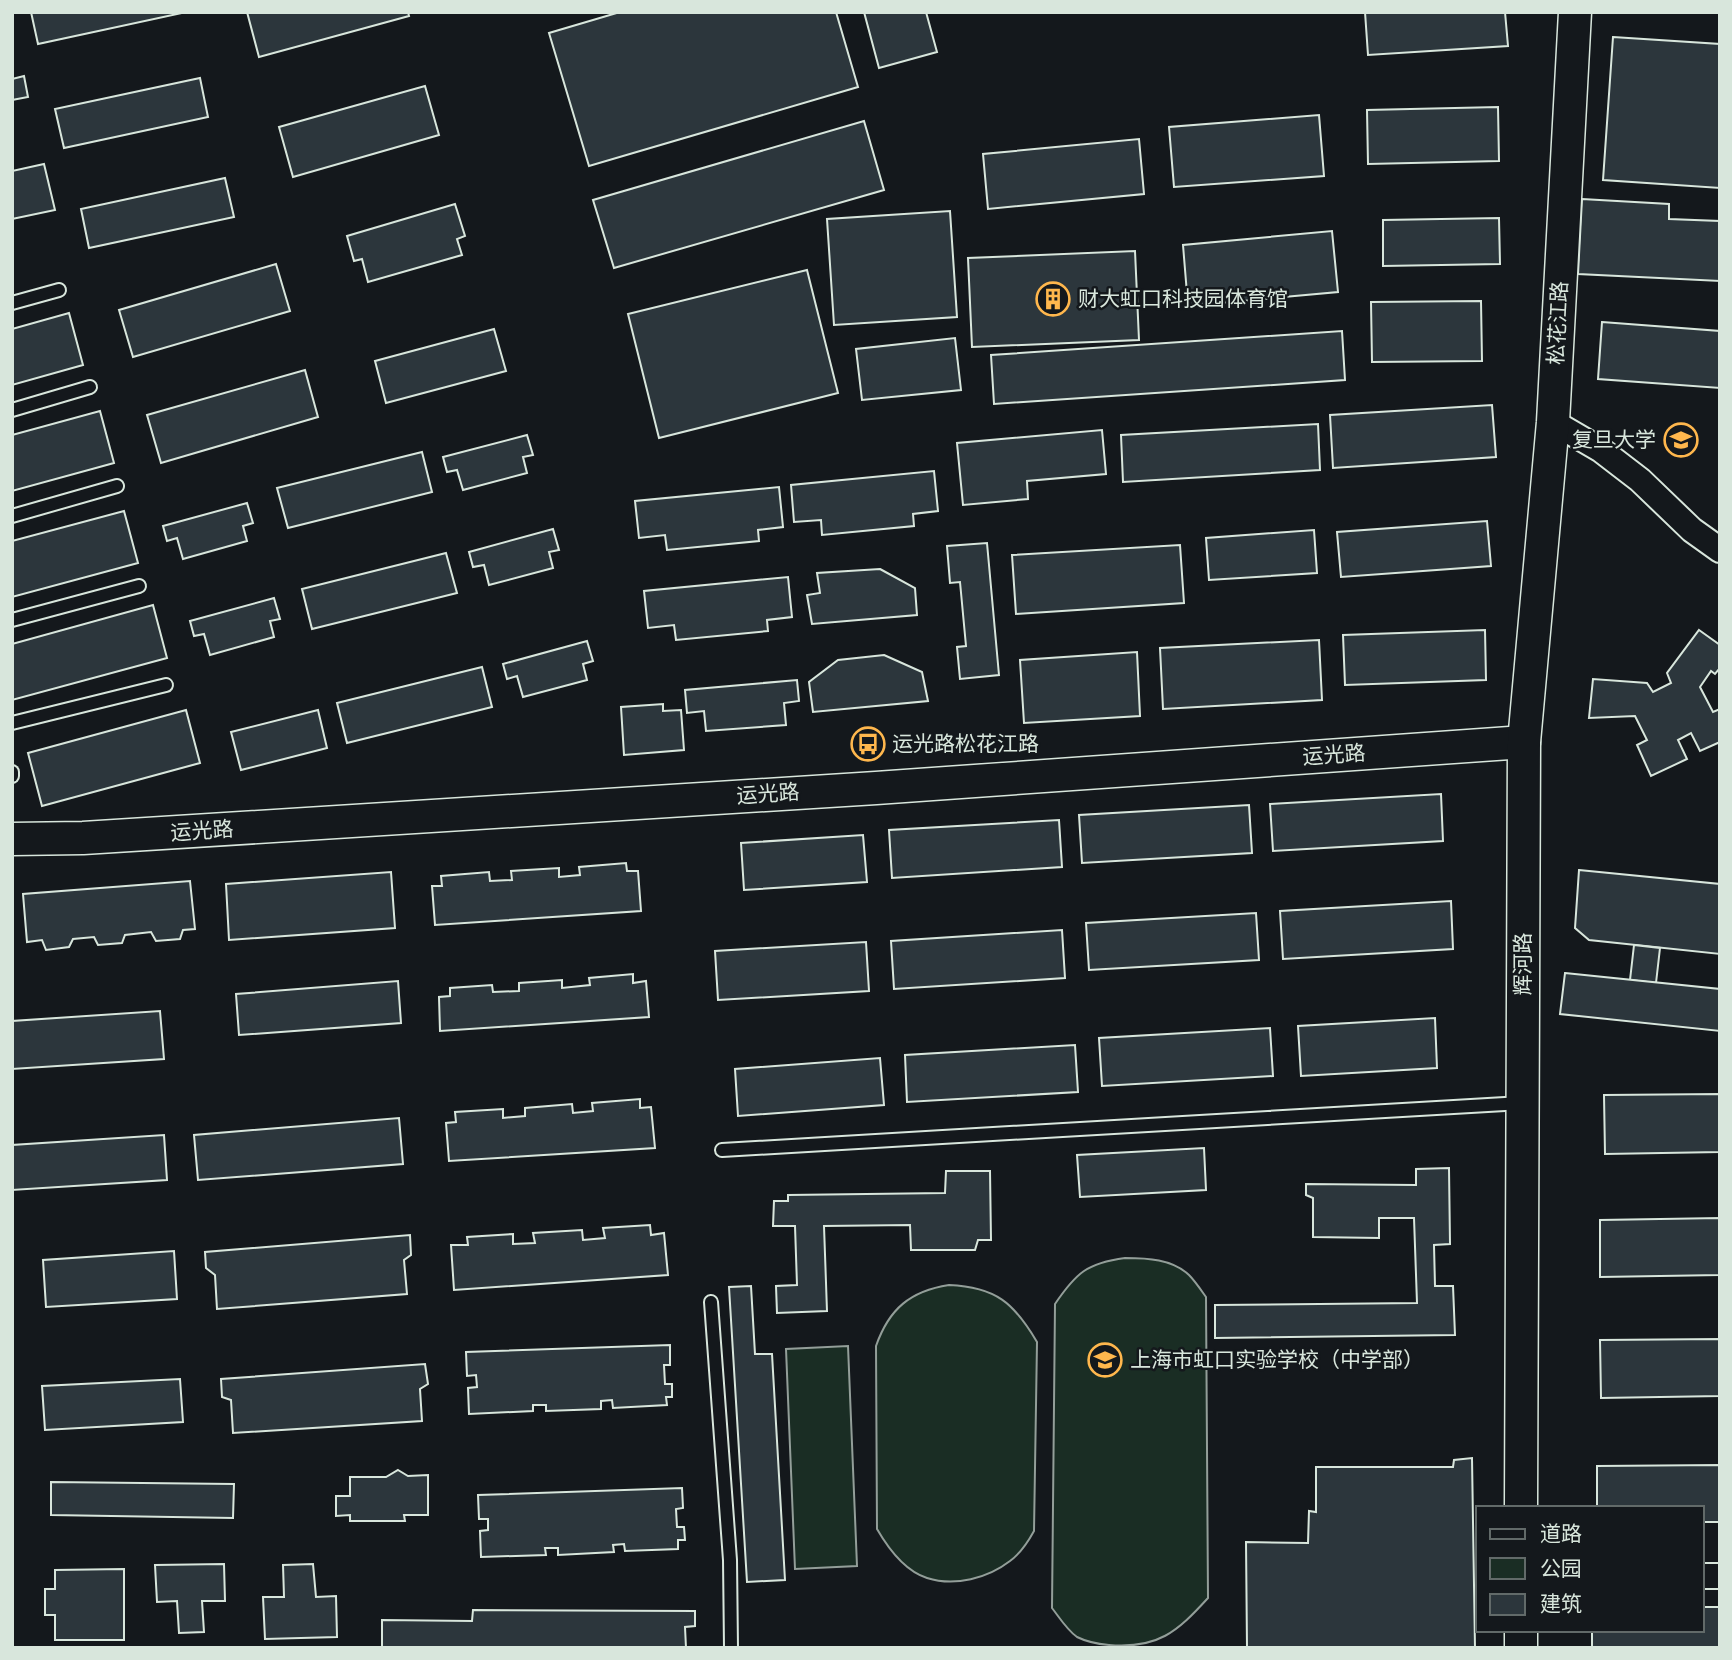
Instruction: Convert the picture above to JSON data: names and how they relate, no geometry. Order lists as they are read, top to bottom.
{
  "streets": {
    "street": ["松花江路", "运光路", "辉河路"]
  },
  "crossings": [
    ["松花江路", "辉河路"],
    ["运光路", "辉河路"]
  ],
  "places": {
    "building": ["财大虹口科技园体育馆"],
    "school or university": ["复旦大学", "上海市虹口实验学校（中学部）"],
    "bus stop": ["运光路松花江路"]
  },
  "legend": ["道路", "公园", "建筑"]
}
